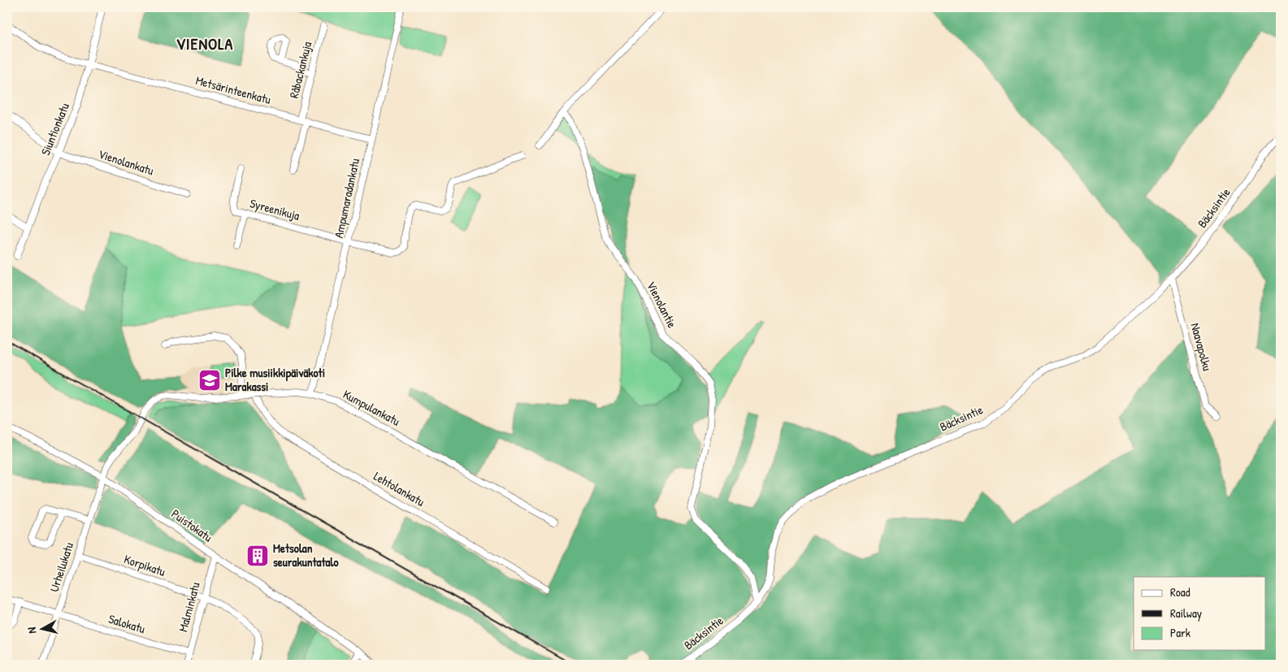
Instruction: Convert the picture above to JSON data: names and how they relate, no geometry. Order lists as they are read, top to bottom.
{
  "streets": {
    "street": [
      "Råbackankuja",
      "Metsärinteenkatu",
      "Siuntionkatu",
      "Vienolankatu",
      "Ampumaradankatu",
      "Bäcksintie",
      "Syreenikuja",
      "Vienolantie",
      "Naavapolku",
      "Kumpulankatu",
      "Lehtolankatu",
      "Puistokatu",
      "Korpikatu",
      "Urheilukatu",
      "Malminkatu",
      "Salokatu"
    ]
  },
  "crossings": [
    ["Råbackankuja", "Metsärinteenkatu"],
    ["Metsärinteenkatu", "Siuntionkatu"],
    ["Metsärinteenkatu", "Ampumaradankatu"],
    ["Siuntionkatu", "Vienolankatu"],
    ["Ampumaradankatu", "Syreenikuja"],
    ["Ampumaradankatu", "Kumpulankatu"],
    ["Bäcksintie", "Vienolantie"],
    ["Bäcksintie", "Naavapolku"],
    ["Kumpulankatu", "Lehtolankatu"],
    ["Kumpulankatu", "Puistokatu"],
    ["Kumpulankatu", "Urheilukatu"],
    ["Puistokatu", "Urheilukatu"],
    ["Puistokatu", "Malminkatu"],
    ["Korpikatu", "Urheilukatu"],
    ["Korpikatu", "Malminkatu"],
    ["Urheilukatu", "Salokatu"],
    ["Malminkatu", "Salokatu"]
  ],
  "districts": ["VIENOLA"],
  "places": {
    "school or university": ["Pilke musiikkipäiväkoti Marakassi"],
    "building": ["Metsolan seurakuntatalo"]
  },
  "legend": ["Road", "Railway", "Park"],
  "north": "left"
}
